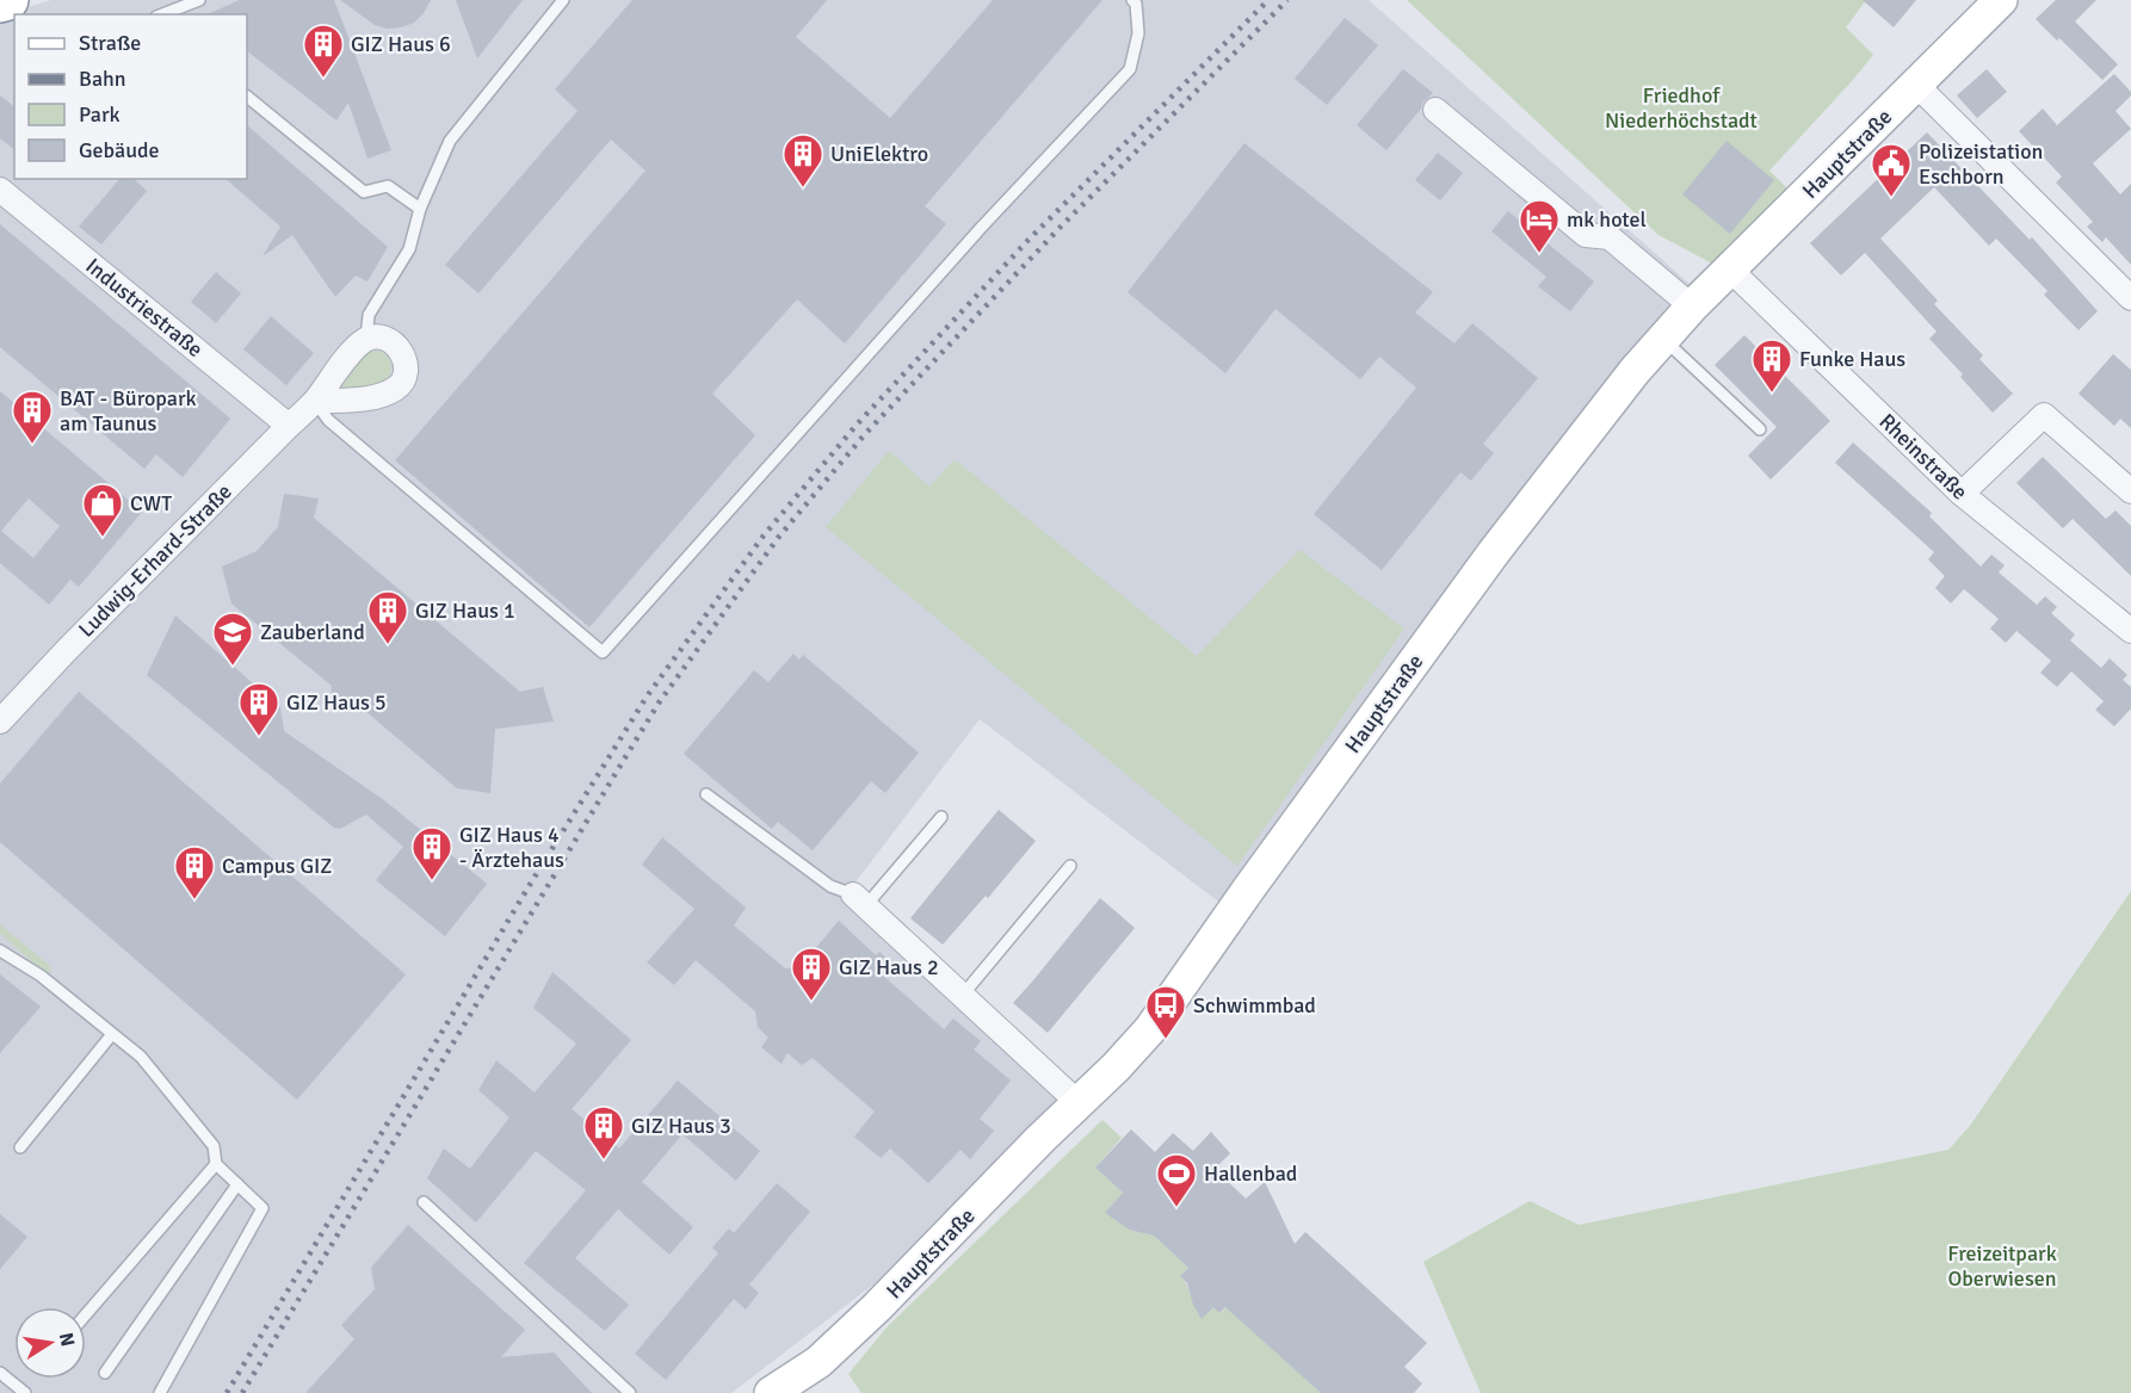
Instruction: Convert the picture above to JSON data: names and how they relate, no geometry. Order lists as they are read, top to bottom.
{
  "streets": {
    "street": [
      "Hauptstraße",
      "Industriestraße",
      "Rheinstraße",
      "Ludwig-Erhard-Straße"
    ]
  },
  "crossings": [
    ["Hauptstraße", "Rheinstraße"],
    ["Industriestraße", "Ludwig-Erhard-Straße"]
  ],
  "parks": ["Friedhof Niederhöchstadt", "Freizeitpark Oberwiesen"],
  "places": {
    "building": [
      "GIZ Haus 6",
      "UniElektro",
      "Funke Haus",
      "BAT - Büropark am Taunus",
      "GIZ Haus 1",
      "GIZ Haus 5",
      "GIZ Haus 4 - Ärztehaus",
      "Campus GIZ",
      "GIZ Haus 2",
      "GIZ Haus 3"
    ],
    "public building": ["Polizeistation Eschborn"],
    "hotel": ["mk hotel"],
    "shop": ["CWT"],
    "school or university": ["Zauberland"],
    "bus stop": ["Schwimmbad"],
    "sports": ["Hallenbad"]
  },
  "legend": [
    "Straße",
    "Bahn",
    "Park",
    "Gebäude"
  ],
  "north": "right"
}
